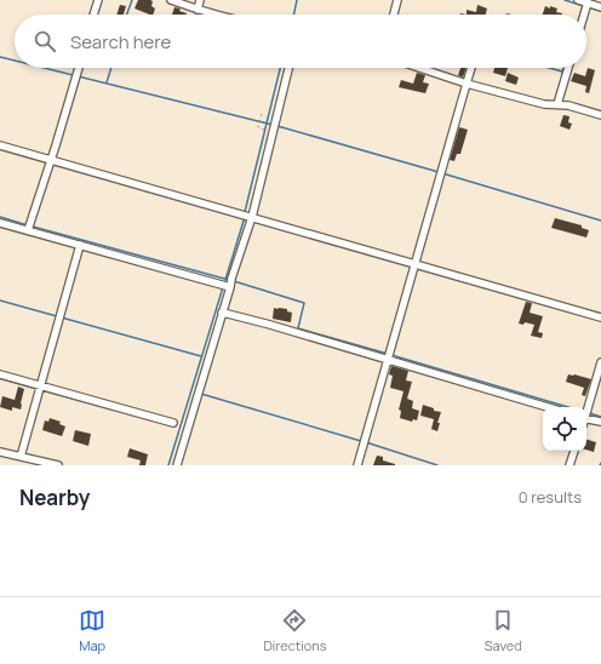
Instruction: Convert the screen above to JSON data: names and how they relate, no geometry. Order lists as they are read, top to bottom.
{
  "page": {
    "search": "Search here",
    "heading": ["Nearby", "0 results"],
    "nav": ["Map", "Directions", "Saved"]
  }
}
